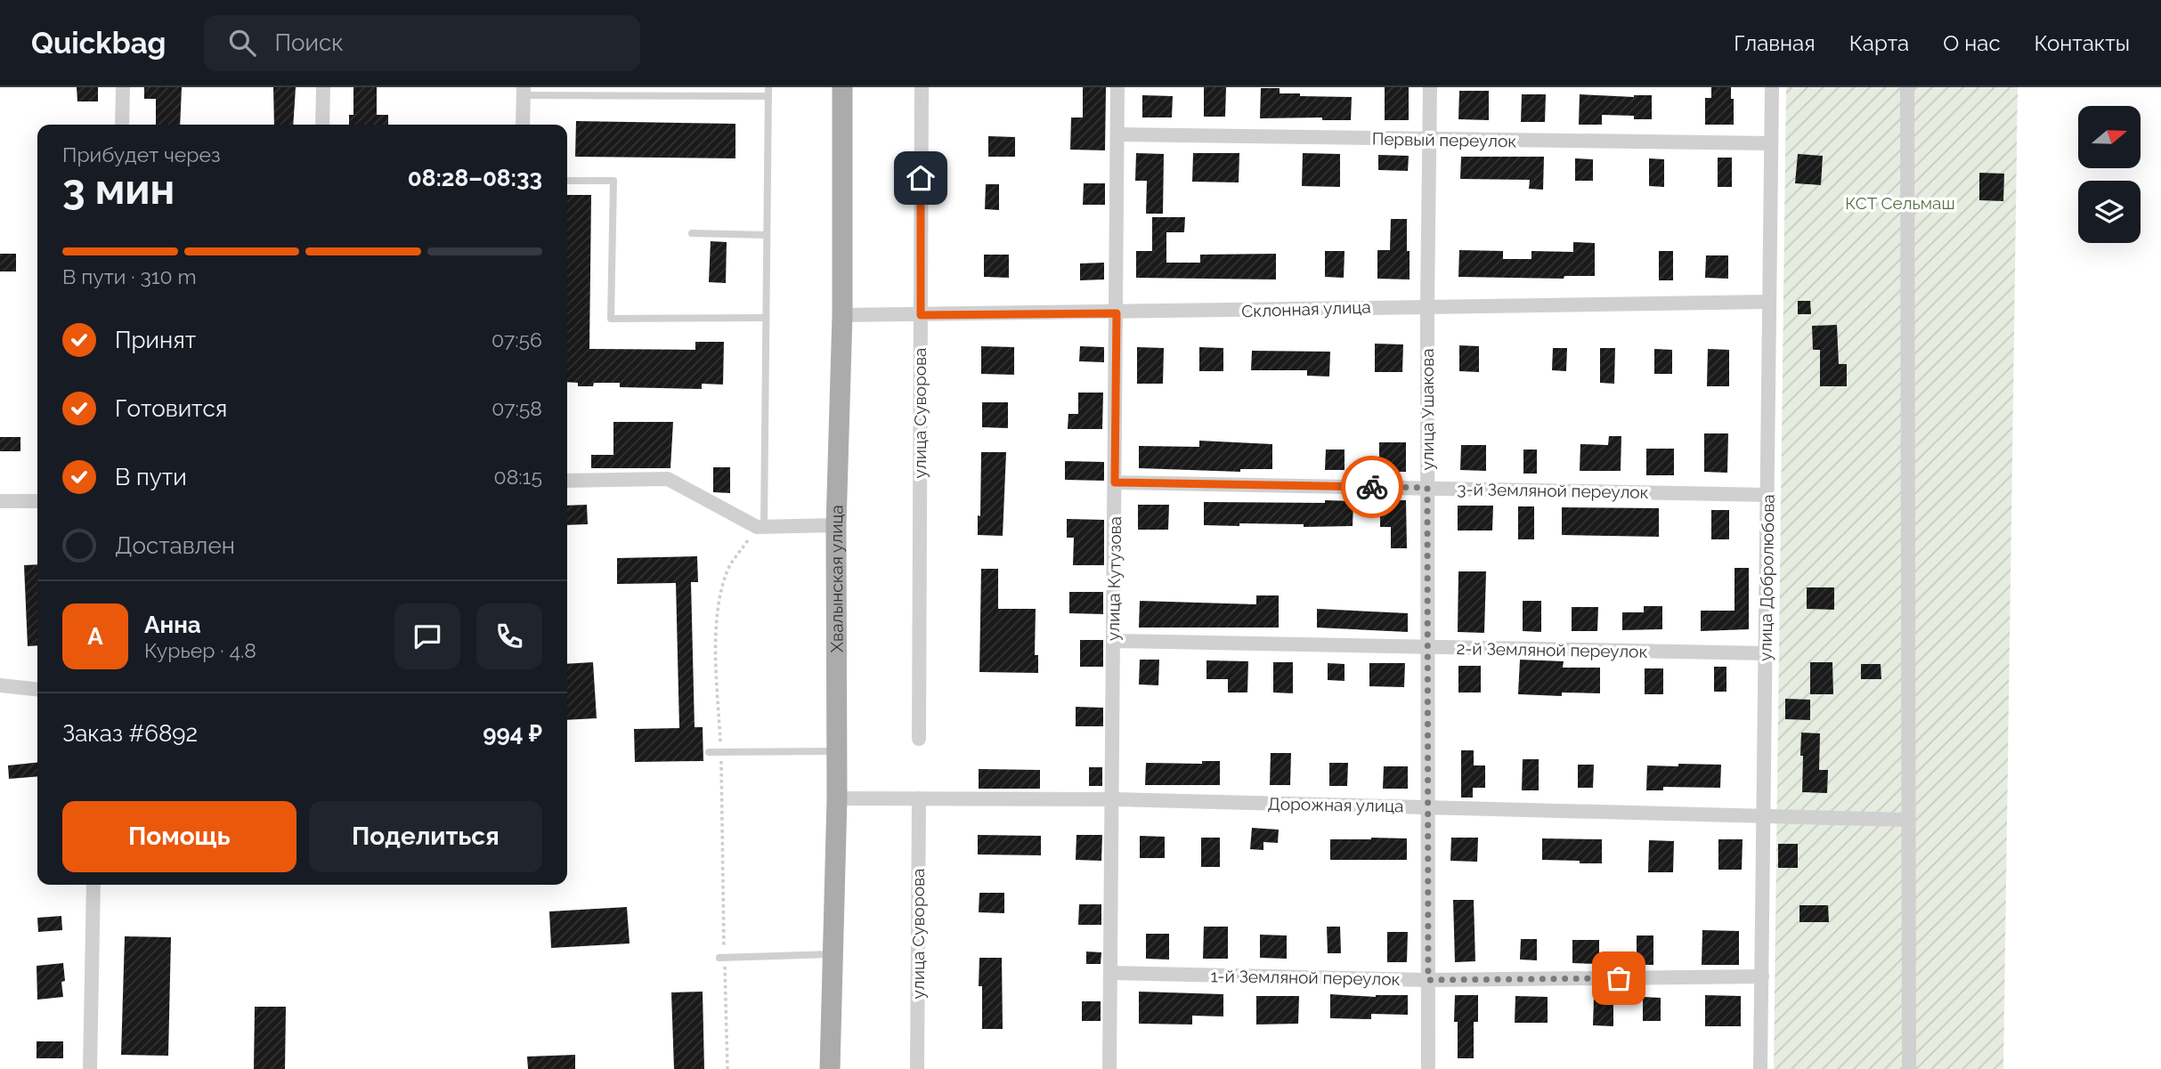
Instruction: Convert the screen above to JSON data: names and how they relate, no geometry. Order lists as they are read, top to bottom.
{
  "streets": {
    "main road": ["Хвалынская улица"],
    "street": [
      "Первый переулок",
      "Склонная улица",
      "улица Ушакова",
      "улица Суворова",
      "3-й Земляной переулок",
      "улица Добролюбова",
      "улица Кутузова",
      "2-й Земляной переулок",
      "Дорожная улица",
      "1-й Земляной переулок"
    ]
  },
  "crossings": [
    ["Первый переулок", "улица Ушакова"],
    ["Первый переулок", "улица Добролюбова"],
    ["Первый переулок", "улица Кутузова"],
    ["Склонная улица", "улица Ушакова"],
    ["Склонная улица", "улица Суворова"],
    ["Склонная улица", "улица Добролюбова"],
    ["Склонная улица", "Хвалынская улица"],
    ["Склонная улица", "улица Кутузова"],
    ["улица Ушакова", "3-й Земляной переулок"],
    ["улица Ушакова", "2-й Земляной переулок"],
    ["улица Ушакова", "Дорожная улица"],
    ["улица Ушакова", "1-й Земляной переулок"],
    ["улица Суворова", "Дорожная улица"],
    ["3-й Земляной переулок", "улица Добролюбова"],
    ["3-й Земляной переулок", "улица Кутузова"],
    ["улица Добролюбова", "2-й Земляной переулок"],
    ["улица Добролюбова", "Дорожная улица"],
    ["улица Добролюбова", "1-й Земляной переулок"],
    ["Хвалынская улица", "Дорожная улица"],
    ["улица Кутузова", "2-й Земляной переулок"],
    ["улица Кутузова", "Дорожная улица"],
    ["улица Кутузова", "1-й Земляной переулок"]
  ],
  "parks": ["КСТ Сельмаш"],
  "north": "right",
  "page": {
    "header": "Quickbag",
    "search": "Поиск",
    "nav": [
      "Главная",
      "Карта",
      "О нас",
      "Контакты"
    ],
    "heading": ["3 мин", "Прибудет через", "08:28–08:33"],
    "panel": [
      "Анна",
      "Курьер · 4.8",
      "Заказ #6892",
      "994 ₽"
    ],
    "bar": "В пути · 310 m",
    "list": [
      ["Принят", "07:56"],
      ["Готовится", "07:58"],
      ["В пути", "08:15"],
      "Доставлен"
    ],
    "round": "А",
    "buttons": ["Помощь", "Поделиться"]
  }
}
